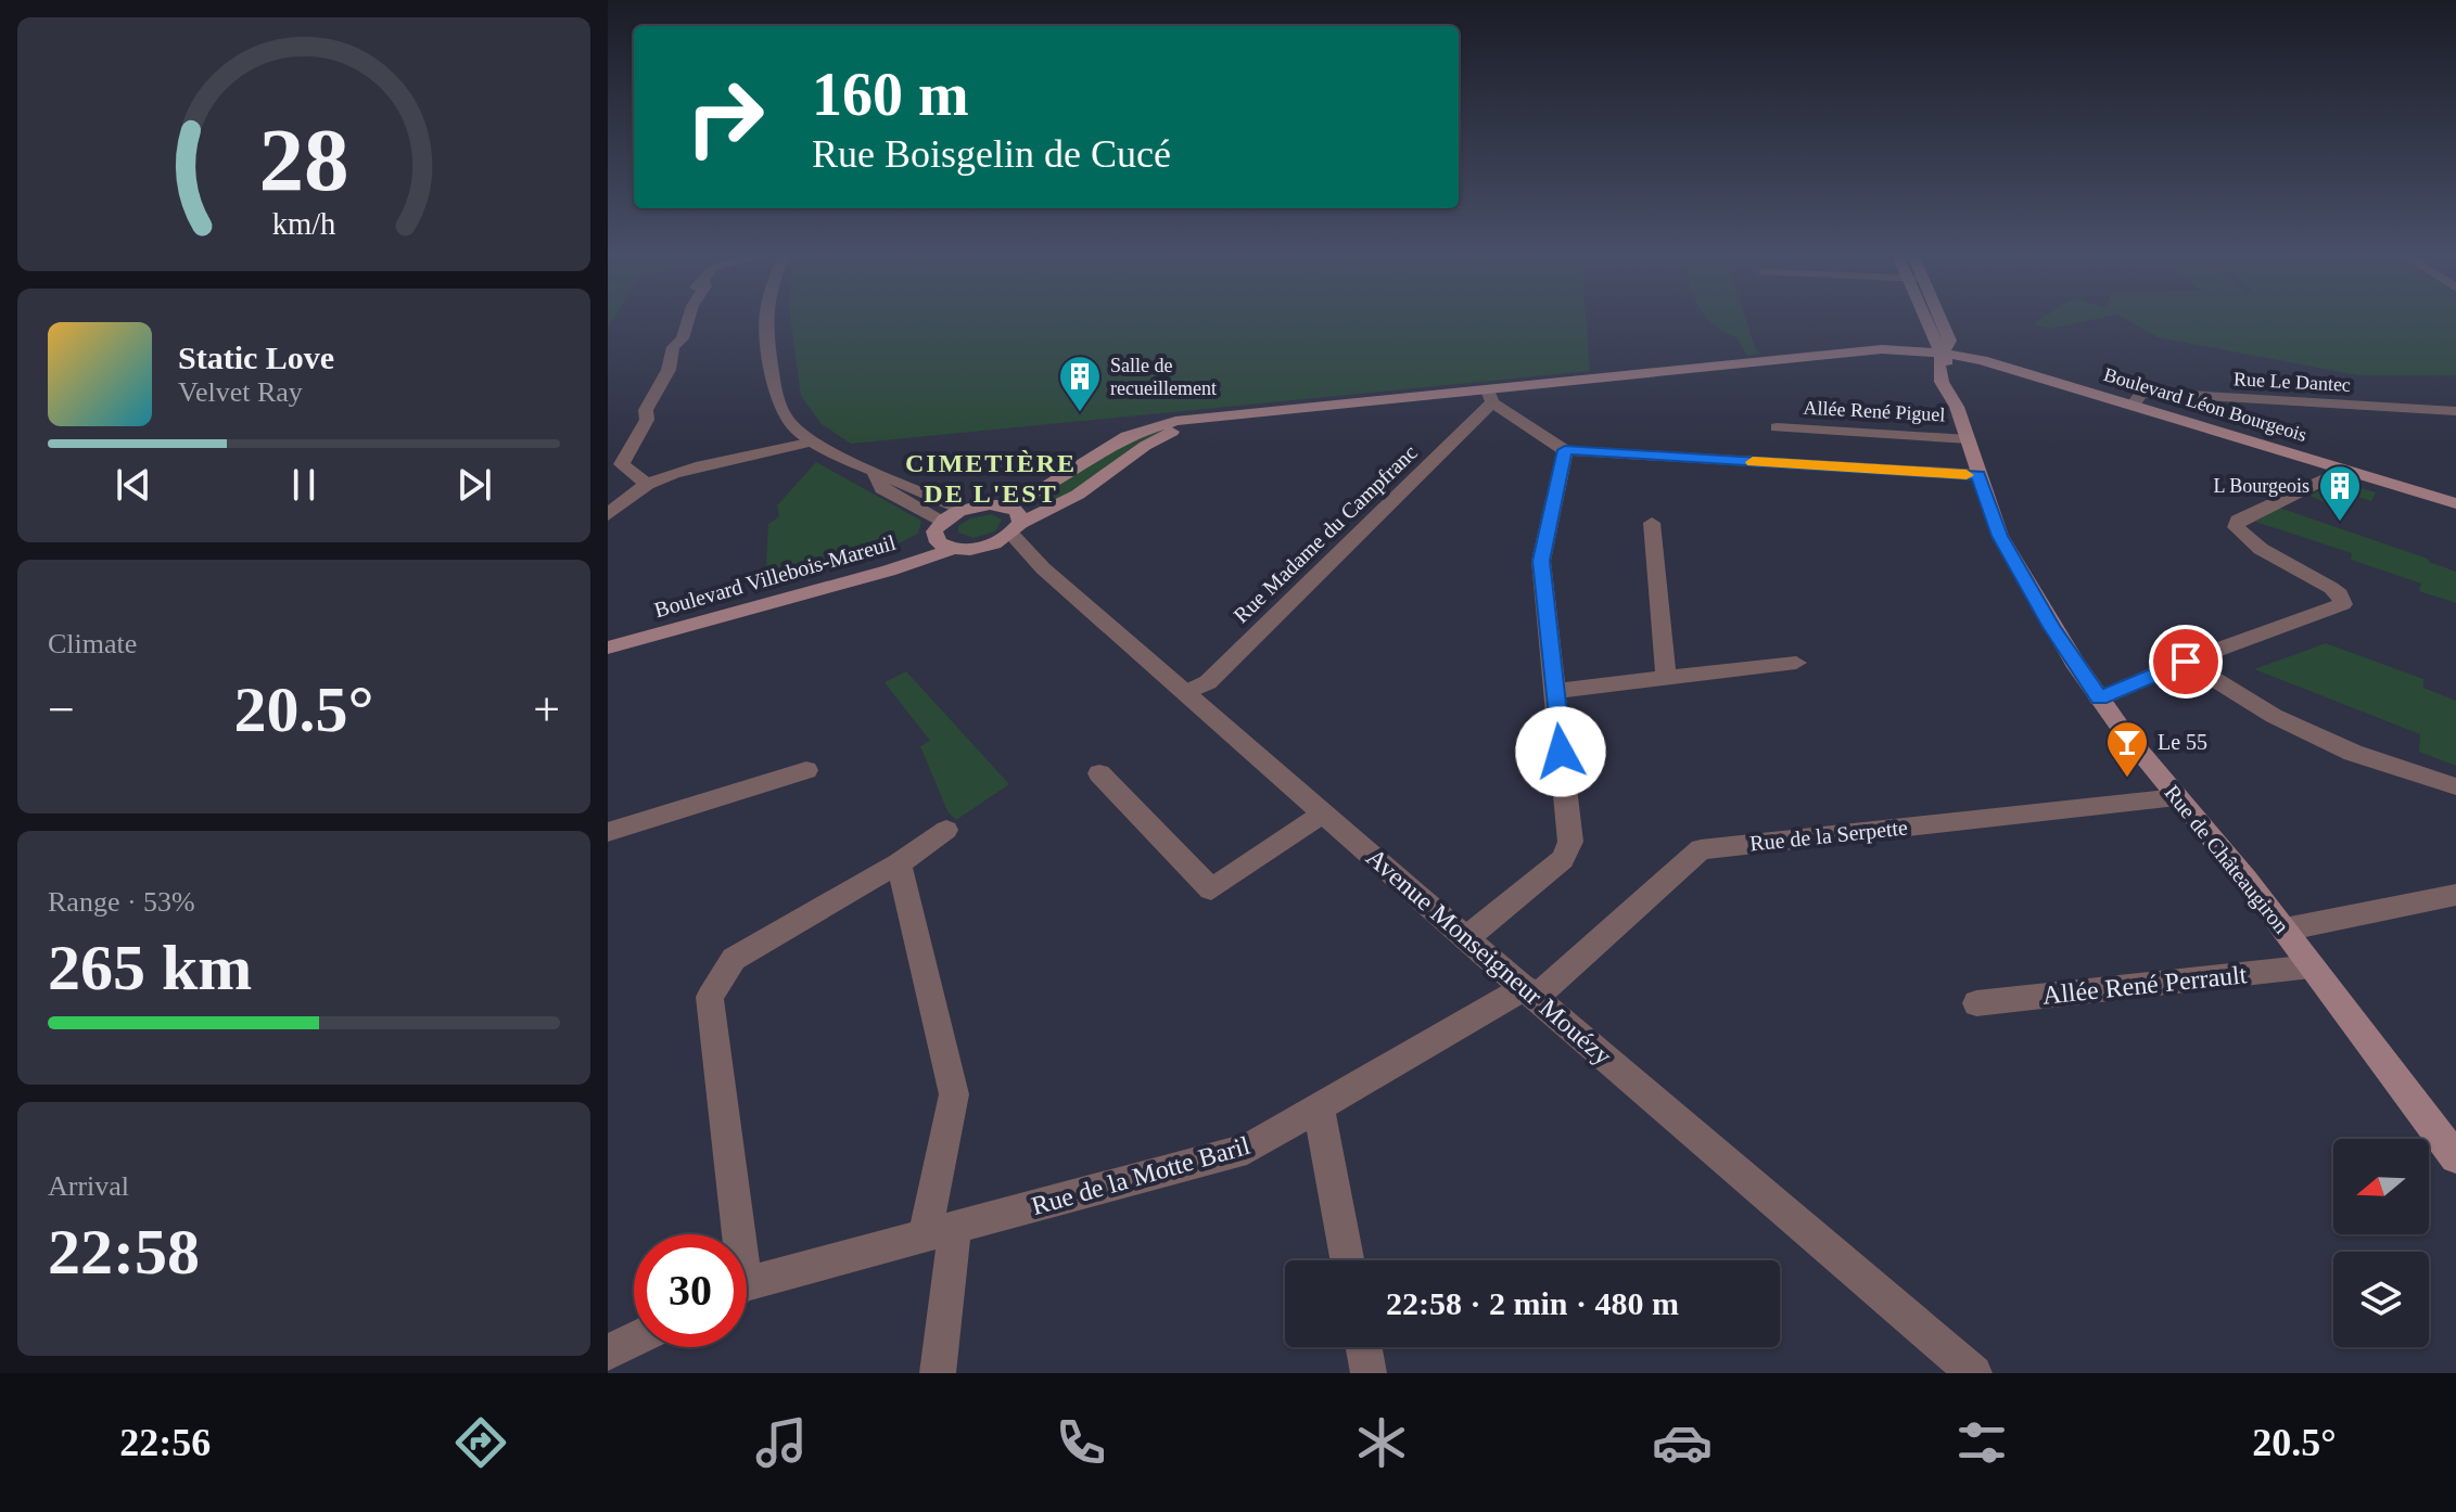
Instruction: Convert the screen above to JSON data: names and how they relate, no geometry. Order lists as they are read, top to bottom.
{
  "streets": {
    "main road": ["Boulevard Léon Bourgeois", "Boulevard Villebois-Mareuil", "Rue de Châteaugiron"],
    "street": [
      "Rue Le Dantec",
      "Allée René Piguel",
      "Rue Madame du Campfranc",
      "Rue de la Serpette",
      "Avenue Monseigneur Mouézy",
      "Allée René Perrault",
      "Rue de la Motte Baril"
    ]
  },
  "crossings": [
    ["Rue Le Dantec", "Boulevard Léon Bourgeois"],
    ["Boulevard Léon Bourgeois", "Rue de Châteaugiron"],
    ["Allée René Piguel", "Rue de Châteaugiron"],
    ["Rue Madame du Campfranc", "Avenue Monseigneur Mouézy"],
    ["Boulevard Villebois-Mareuil", "Avenue Monseigneur Mouézy"],
    ["Rue de la Serpette", "Rue de Châteaugiron"],
    ["Rue de la Serpette", "Avenue Monseigneur Mouézy"],
    ["Rue de la Serpette", "Rue de la Motte Baril"],
    ["Rue de Châteaugiron", "Allée René Perrault"],
    ["Avenue Monseigneur Mouézy", "Rue de la Motte Baril"]
  ],
  "districts": ["CIMETIÈRE DE L'EST"],
  "places": {
    "building": ["Salle de recueillement", "L Bourgeois"],
    "bar": ["Le 55"]
  },
  "north": "left",
  "page": {
    "turn": ["160 m", "Rue Boisgelin de Cucé"],
    "song": ["Static Love", "Velvet Ray"],
    "tile": [
      "Climate",
      ["Range · 53%", "265 km"],
      ["Arrival", "22:58"]
    ],
    "heat": ["−", "20.5°", "+"],
    "limit": "30",
    "trip": "22:58 · 2 min · 480 m",
    "tabs": ["22:56", "20.5°"],
    "gauge": ["28", "km/h"]
  }
}
